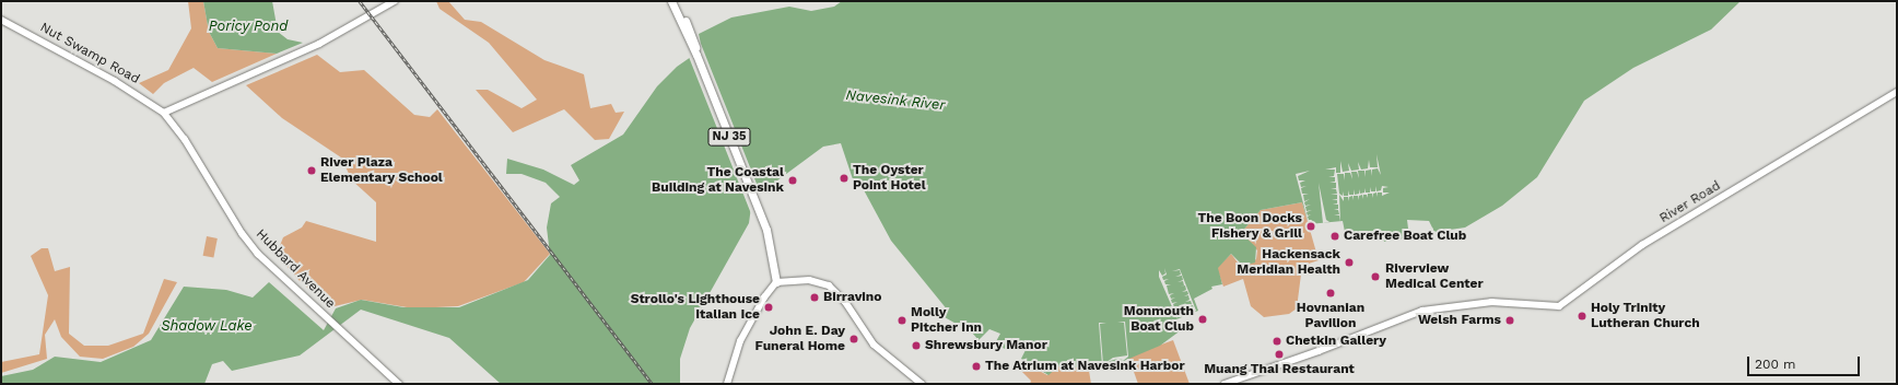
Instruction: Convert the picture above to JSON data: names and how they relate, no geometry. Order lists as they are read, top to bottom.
{
  "streets": {
    "highway": ["NJ 35"],
    "main road": ["Nut Swamp Road", "River Road", "Hubbard Avenue"]
  },
  "crossings": [
    ["Nut Swamp Road", "Hubbard Avenue"]
  ],
  "water": ["Poricy Pond", "Navesink River", "Shadow Lake"],
  "places": [
    "River Plaza Elementary School",
    "The Oyster Point Hotel",
    "The Coastal Building at Navesink",
    "The Boon Docks Fishery & Grill",
    "Carefree Boat Club",
    "Hackensack Meridian Health",
    "Riverview Medical Center",
    "Hovnanian Pavilion",
    "Birravino",
    "Strollo's Lighthouse Italian Ice",
    "Holy Trinity Lutheran Church",
    "Monmouth Boat Club",
    "Molly Pitcher Inn",
    "Welsh Farms",
    "John E. Day Funeral Home",
    "Chetkin Gallery",
    "Shrewsbury Manor",
    "Muang Thai Restaurant",
    "The Atrium at Navesink Harbor"
  ],
  "scale_bar": "200 m"
}
